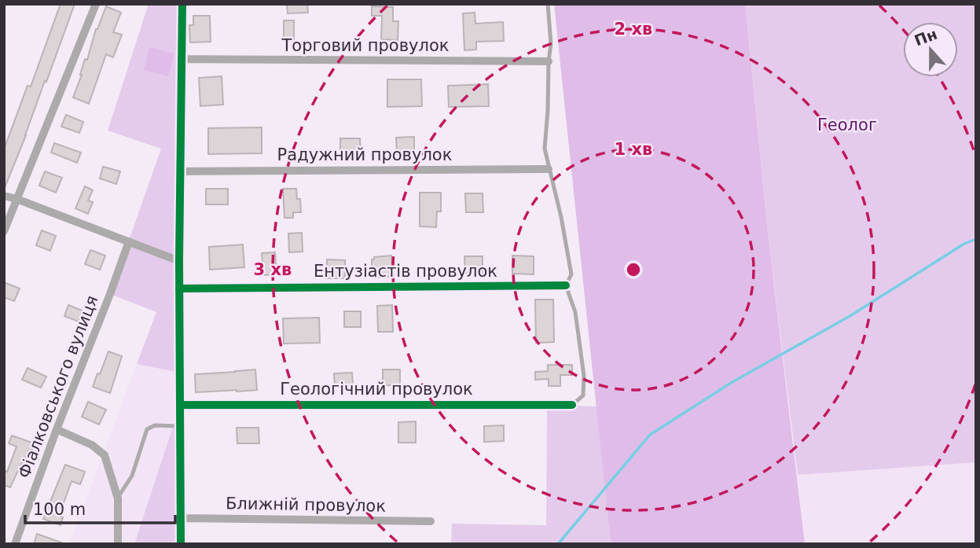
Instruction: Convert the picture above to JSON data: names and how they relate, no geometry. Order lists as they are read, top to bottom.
{
  "streets": {
    "street": [
      "Торговий провулок",
      "Радужний провулок",
      "Ентузіастів провулок",
      "Фіалковського вулиця",
      "Геологічний провулок",
      "Ближній провулок"
    ]
  },
  "parks": ["Геолог"],
  "scale_bar": "100 m",
  "north": "top",
  "rings": ["2 хв", "1 хв", "3 хв"]
}
